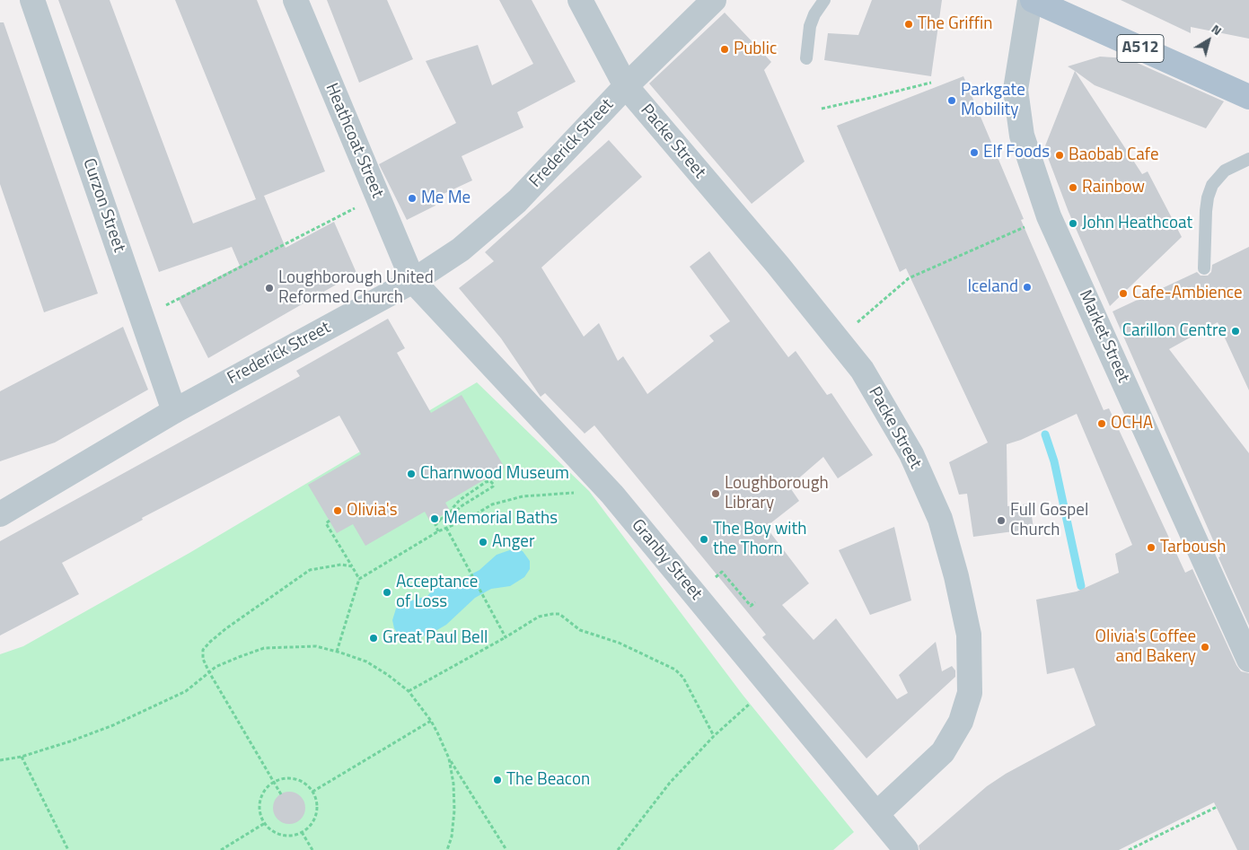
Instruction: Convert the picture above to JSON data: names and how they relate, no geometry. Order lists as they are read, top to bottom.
{
  "streets": {
    "main road": ["A512"],
    "street": [
      "Heathcoat Street",
      "Packe Street",
      "Frederick Street",
      "Curzon Street",
      "Market Street",
      "Granby Street"
    ]
  },
  "crossings": [
    ["A512", "Market Street"],
    ["Heathcoat Street", "Frederick Street"],
    ["Heathcoat Street", "Granby Street"],
    ["Packe Street", "Frederick Street"],
    ["Packe Street", "Granby Street"],
    ["Frederick Street", "Curzon Street"],
    ["Frederick Street", "Granby Street"]
  ],
  "places": [
    "The Griffin",
    "Public",
    "Parkgate Mobility",
    "Elf Foods",
    "Baobab Cafe",
    "Rainbow",
    "Me Me",
    "John Heathcoat",
    "Iceland",
    "Loughborough United Reformed Church",
    "Cafe-Ambience",
    "Carillon Centre",
    "OCHA",
    "Charnwood Museum",
    "Loughborough Library",
    "Olivia's",
    "Memorial Baths",
    "Full Gospel Church",
    "The Boy with the Thorn",
    "Anger",
    "Tarboush",
    "Acceptance of Loss",
    "Great Paul Bell",
    "Olivia's Coffee and Bakery",
    "The Beacon"
  ],
  "north": "top right"
}
